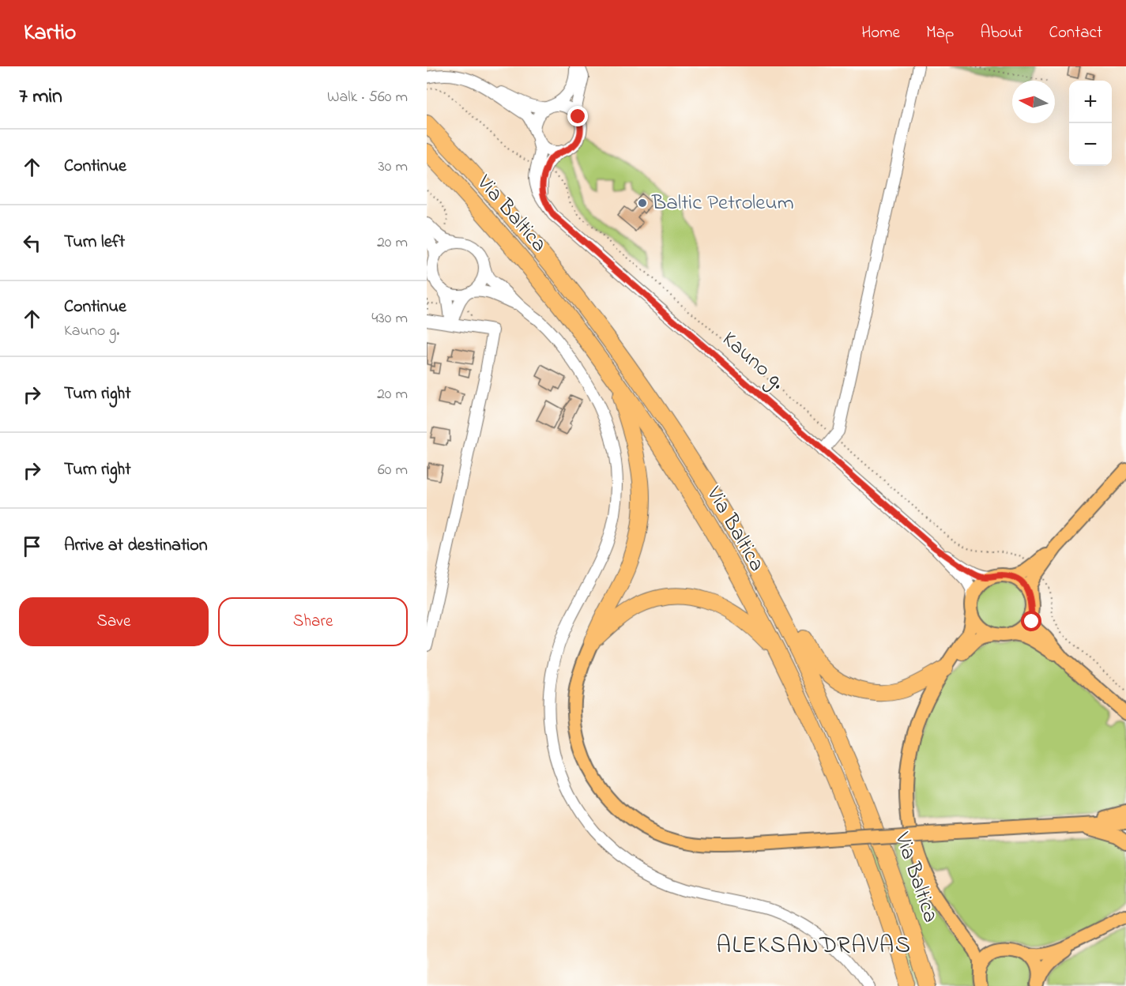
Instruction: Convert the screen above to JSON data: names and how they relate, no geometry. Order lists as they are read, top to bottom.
{
  "streets": {
    "highway": ["Via Baltica"],
    "street": ["Kauno g."]
  },
  "districts": ["ALEKSANDRAVAS"],
  "places": ["Baltic Petroleum"],
  "north": "left",
  "page": {
    "header": "Kartio",
    "nav": [
      "Home",
      "Map",
      "About",
      "Contact"
    ],
    "heading": ["7 min", "Walk · 560 m"],
    "map_buttons": ["+", "−"],
    "list": [
      ["Continue", "30 m"],
      ["Turn left", "20 m"],
      ["Continue", "Kauno g.", "430 m"],
      ["Turn right", "20 m"],
      ["Turn right", "60 m"],
      "Arrive at destination"
    ],
    "buttons": ["Save", "Share"]
  }
}
